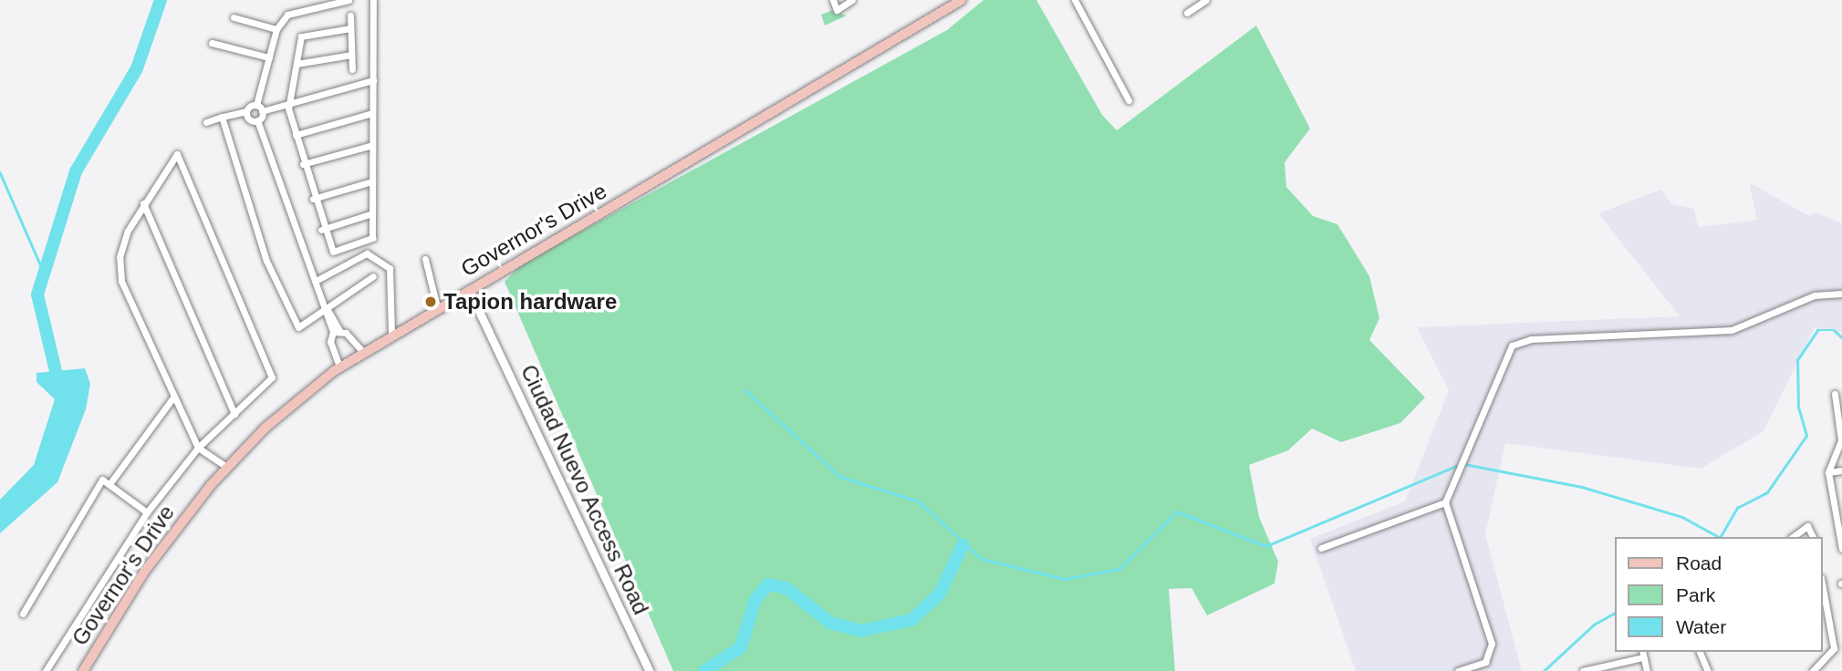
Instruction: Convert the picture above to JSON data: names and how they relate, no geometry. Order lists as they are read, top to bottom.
{
  "streets": {
    "main road": ["Governor's Drive"],
    "street": ["Ciudad Nuevo Access Road"]
  },
  "crossings": [
    ["Governor's Drive", "Ciudad Nuevo Access Road"]
  ],
  "places": ["Tapion hardware"],
  "legend": ["Road", "Park", "Water"]
}
